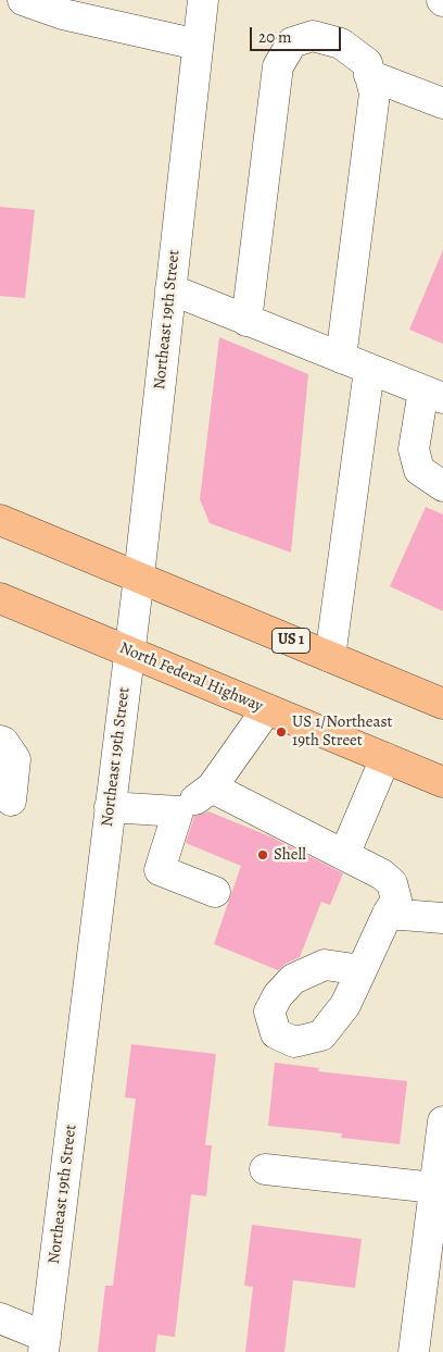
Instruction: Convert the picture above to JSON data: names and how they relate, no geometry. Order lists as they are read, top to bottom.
{
  "streets": {
    "main road": ["US 1", "North Federal Highway"],
    "street": ["Northeast 19th Street"]
  },
  "crossings": [
    ["Northeast 19th Street", "US 1"],
    ["Northeast 19th Street", "North Federal Highway"]
  ],
  "places": ["US 1/Northeast 19th Street", "Shell"],
  "scale_bar": "20 m"
}
